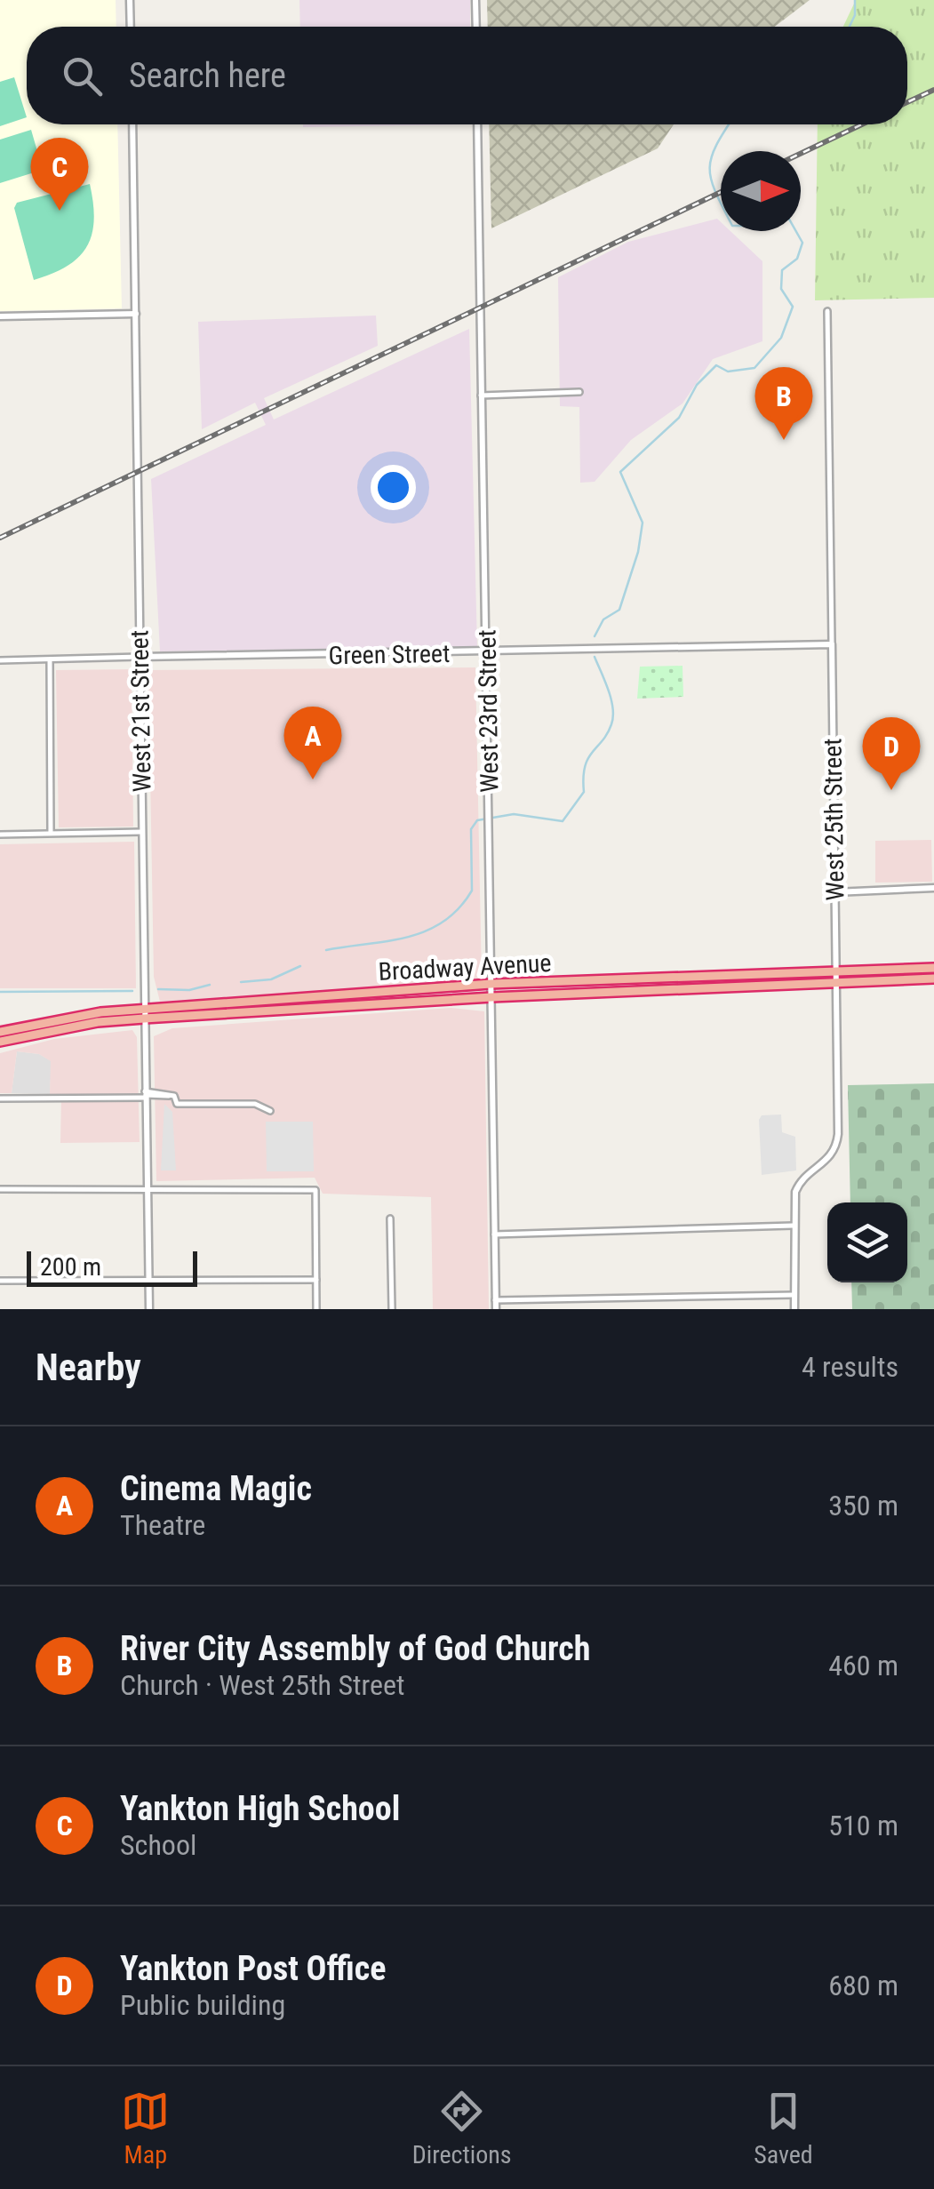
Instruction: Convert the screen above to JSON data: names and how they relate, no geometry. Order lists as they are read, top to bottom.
{
  "streets": {
    "highway": ["Broadway Avenue"],
    "street": [
      "Green Street",
      "West 21st Street",
      "West 23rd Street",
      "West 25th Street"
    ]
  },
  "crossings": [
    ["Green Street", "West 21st Street"],
    ["Green Street", "West 23rd Street"],
    ["Green Street", "West 25th Street"],
    ["West 21st Street", "Broadway Avenue"],
    ["West 23rd Street", "Broadway Avenue"],
    ["West 25th Street", "Broadway Avenue"]
  ],
  "scale_bar": "200 m",
  "north": "right",
  "page": {
    "search": "Search here",
    "pins": [
      "C",
      "B",
      "A",
      "D"
    ],
    "scale": "200 m",
    "heading": ["Nearby", "4 results"],
    "list": [
      {
        "mark": "A",
        "name": "Cinema Magic",
        "note": "Theatre",
        "value": "350 m"
      },
      {
        "mark": "B",
        "name": "River City Assembly of God Church",
        "note": "Church · West 25th Street",
        "value": "460 m"
      },
      {
        "mark": "C",
        "name": "Yankton High School",
        "note": "School",
        "value": "510 m"
      },
      {
        "mark": "D",
        "name": "Yankton Post Office",
        "note": "Public building",
        "value": "680 m"
      }
    ],
    "nav": ["Map", "Directions", "Saved"]
  }
}
